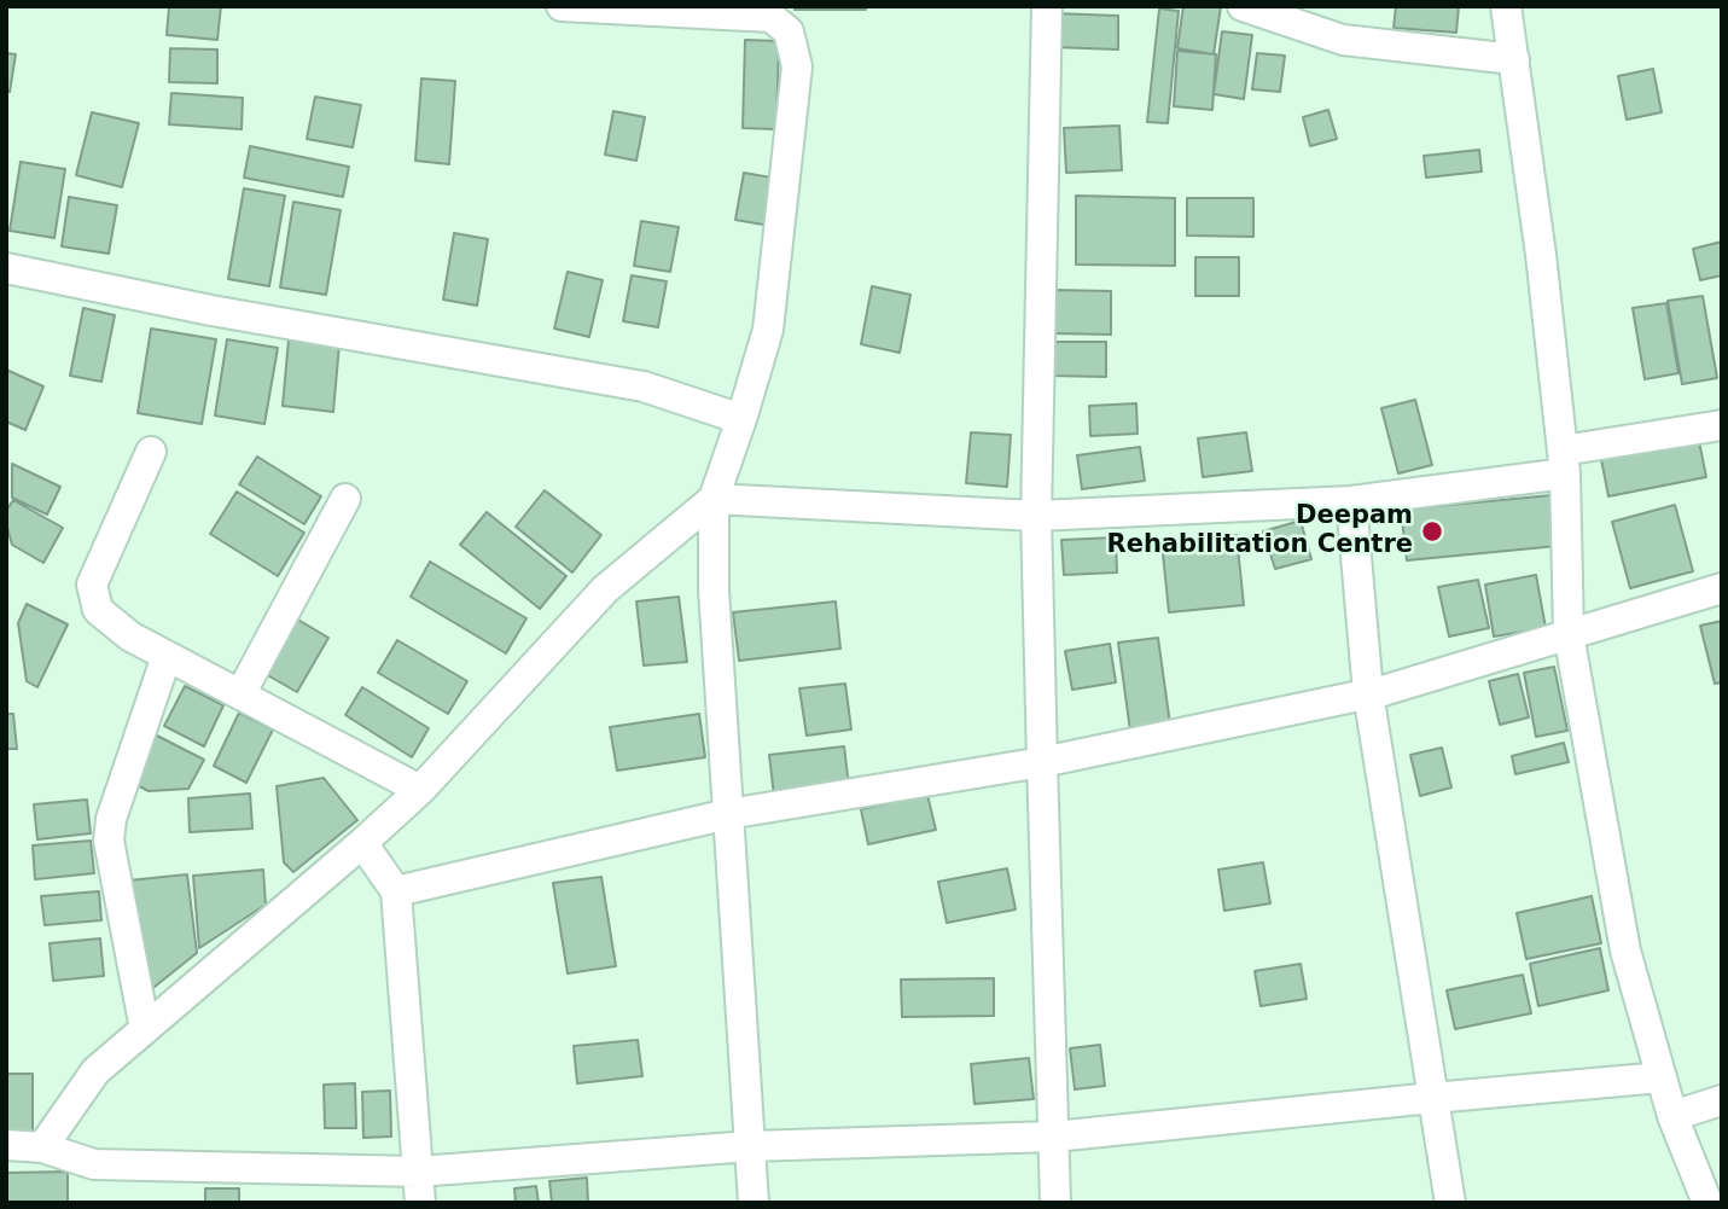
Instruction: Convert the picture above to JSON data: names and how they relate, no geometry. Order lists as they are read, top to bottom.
{
  "places": ["Deepam Rehabilitation Centre"]
}
